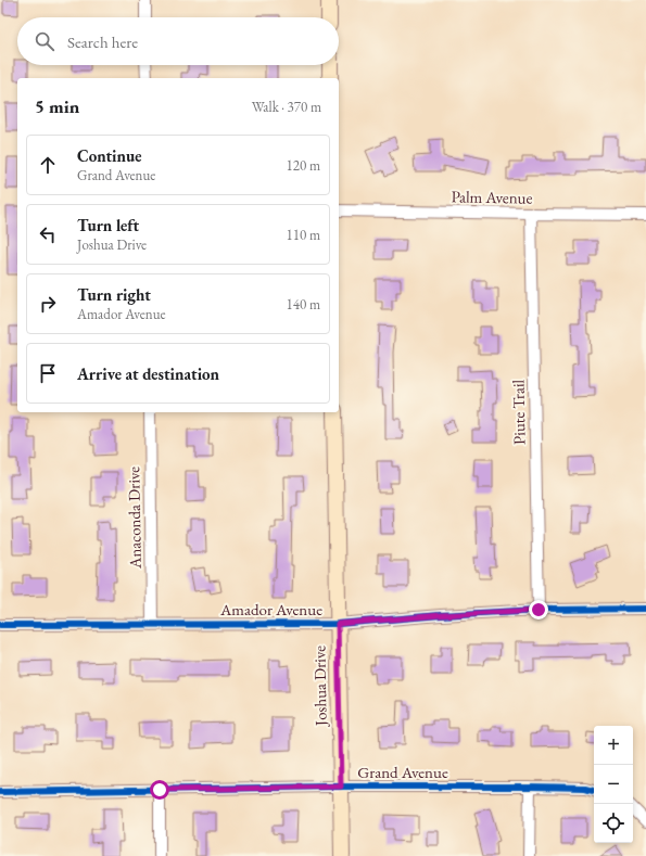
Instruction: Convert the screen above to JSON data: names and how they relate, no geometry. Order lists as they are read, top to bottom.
{
  "streets": {
    "street": [
      "Palm Avenue",
      "Piute Trail",
      "Anaconda Drive",
      "Amador Avenue",
      "Joshua Drive",
      "Grand Avenue"
    ]
  },
  "crossings": [
    ["Palm Avenue", "Piute Trail"],
    ["Piute Trail", "Amador Avenue"],
    ["Anaconda Drive", "Amador Avenue"],
    ["Amador Avenue", "Joshua Drive"],
    ["Joshua Drive", "Grand Avenue"]
  ],
  "page": {
    "search": "Search here",
    "heading": ["5 min", "Walk · 370 m"],
    "list": [
      ["Continue", "Grand Avenue", "120 m"],
      ["Turn left", "Joshua Drive", "110 m"],
      ["Turn right", "Amador Avenue", "140 m"],
      "Arrive at destination"
    ],
    "map_buttons": ["+", "−"]
  }
}
